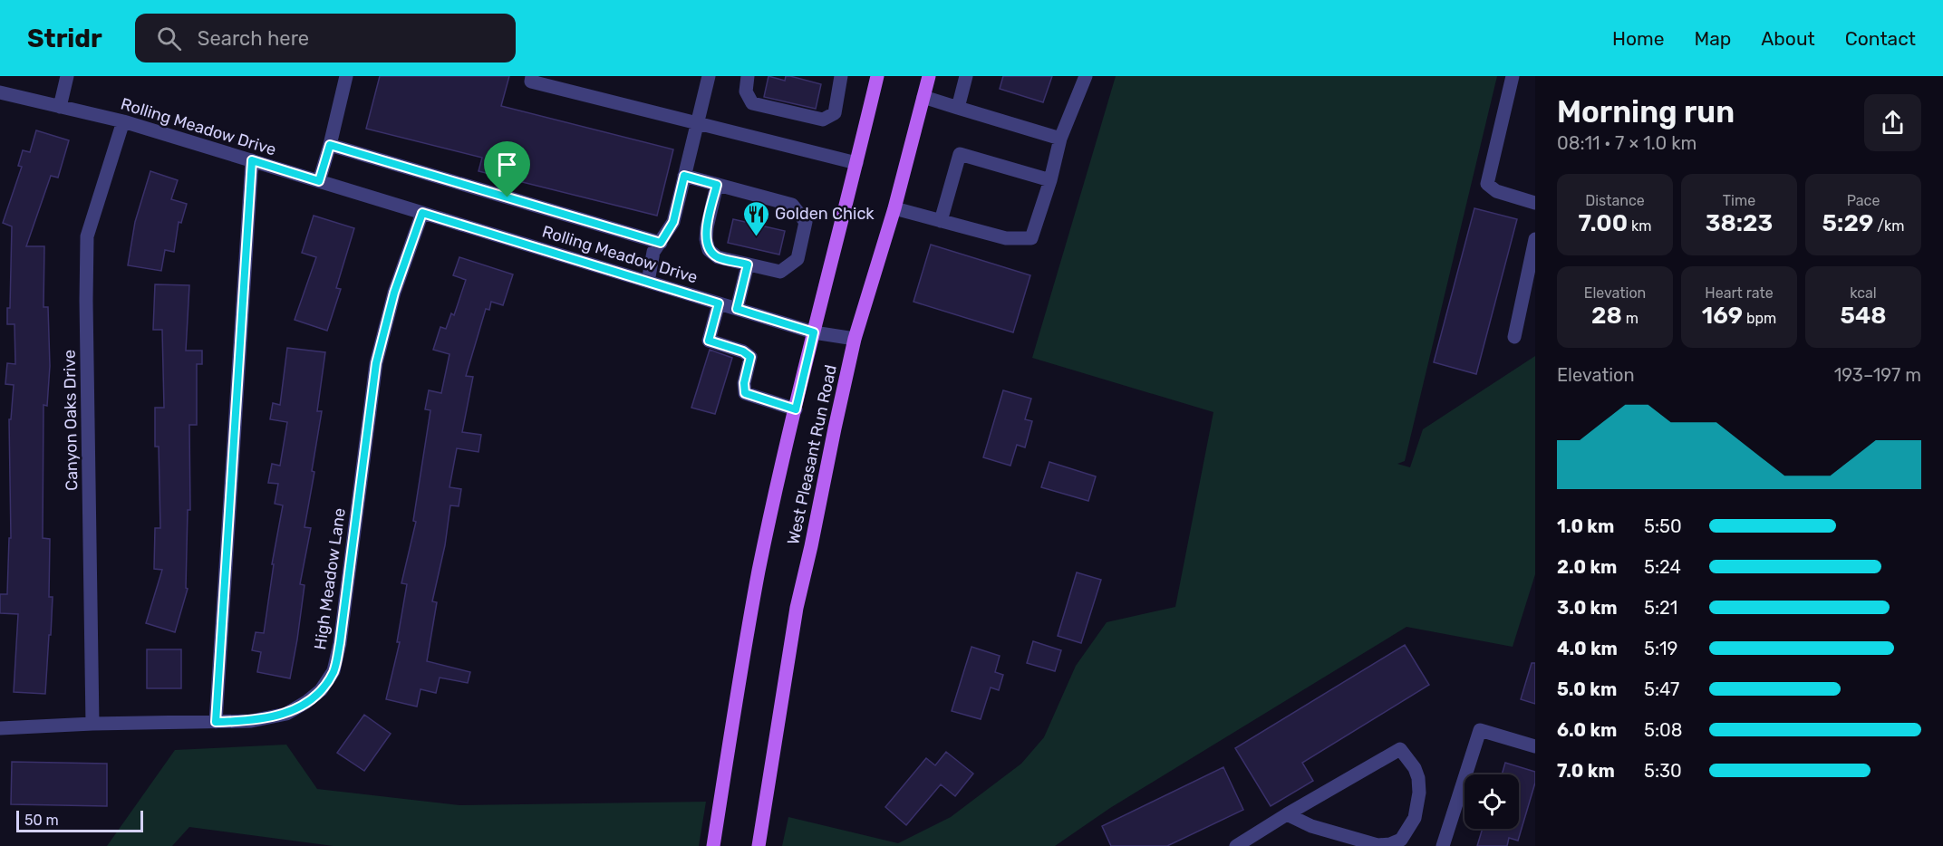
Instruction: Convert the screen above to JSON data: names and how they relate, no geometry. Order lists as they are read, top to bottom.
{
  "streets": {
    "main road": ["West Pleasant Run Road"],
    "street": ["Rolling Meadow Drive", "Canyon Oaks Drive", "High Meadow Lane"]
  },
  "crossings": [
    ["Rolling Meadow Drive", "Canyon Oaks Drive"],
    ["Rolling Meadow Drive", "West Pleasant Run Road"],
    ["Rolling Meadow Drive", "High Meadow Lane"],
    ["Canyon Oaks Drive", "High Meadow Lane"]
  ],
  "places": {
    "restaurant": ["Golden Chick"]
  },
  "scale_bar": "50 m",
  "page": {
    "header": "Stridr",
    "search": "Search here",
    "nav": [
      "Home",
      "Map",
      "About",
      "Contact"
    ],
    "heading": ["Morning run", "08:11 · 7 × 1.0 km"],
    "stats": [
      ["Distance", "7.00 km"],
      ["Time", "38:23"],
      ["Pace", "5:29 /km"],
      ["Elevation", "28 m"],
      ["Heart rate", "169 bpm"],
      ["kcal", "548"]
    ],
    "chart": ["Elevation", "193–197 m"],
    "list": [
      {
        "name": "1.0 km",
        "note": "5:50"
      },
      {
        "name": "2.0 km",
        "note": "5:24"
      },
      {
        "name": "3.0 km",
        "note": "5:21"
      },
      {
        "name": "4.0 km",
        "note": "5:19"
      },
      {
        "name": "5.0 km",
        "note": "5:47"
      },
      {
        "name": "6.0 km",
        "note": "5:08"
      },
      {
        "name": "7.0 km",
        "note": "5:30"
      }
    ],
    "scale": "50 m"
  }
}
